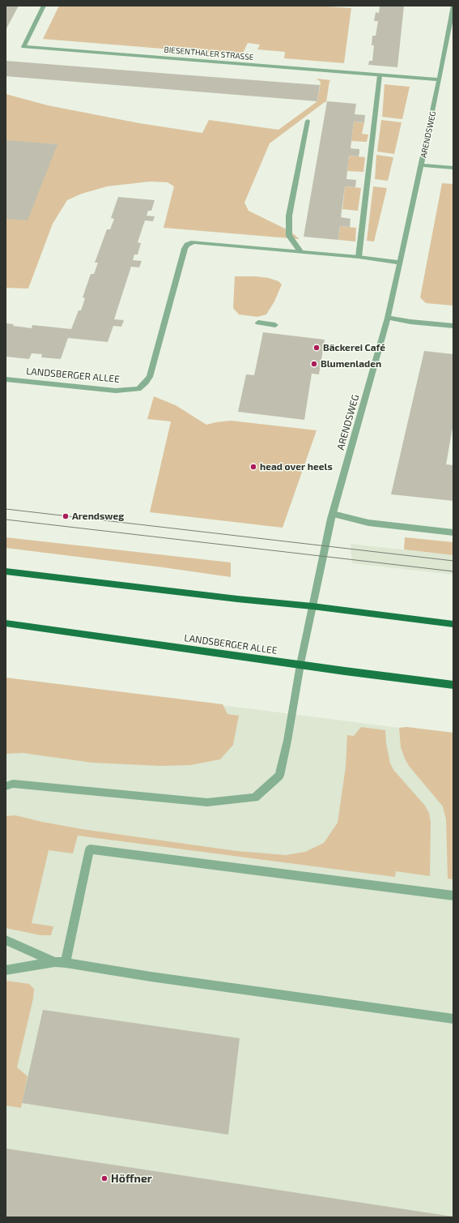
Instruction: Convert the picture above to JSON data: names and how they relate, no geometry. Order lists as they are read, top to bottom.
{
  "streets": {
    "main road": ["LANDSBERGER ALLEE"],
    "street": ["BIESENTHALER STRASSE", "ARENDSWEG"]
  },
  "crossings": [
    ["BIESENTHALER STRASSE", "ARENDSWEG"],
    ["ARENDSWEG", "LANDSBERGER ALLEE"]
  ],
  "places": [
    "Bäckerei Café",
    "Blumenladen",
    "head over heels",
    "Arendsweg",
    "Höffner"
  ]
}
